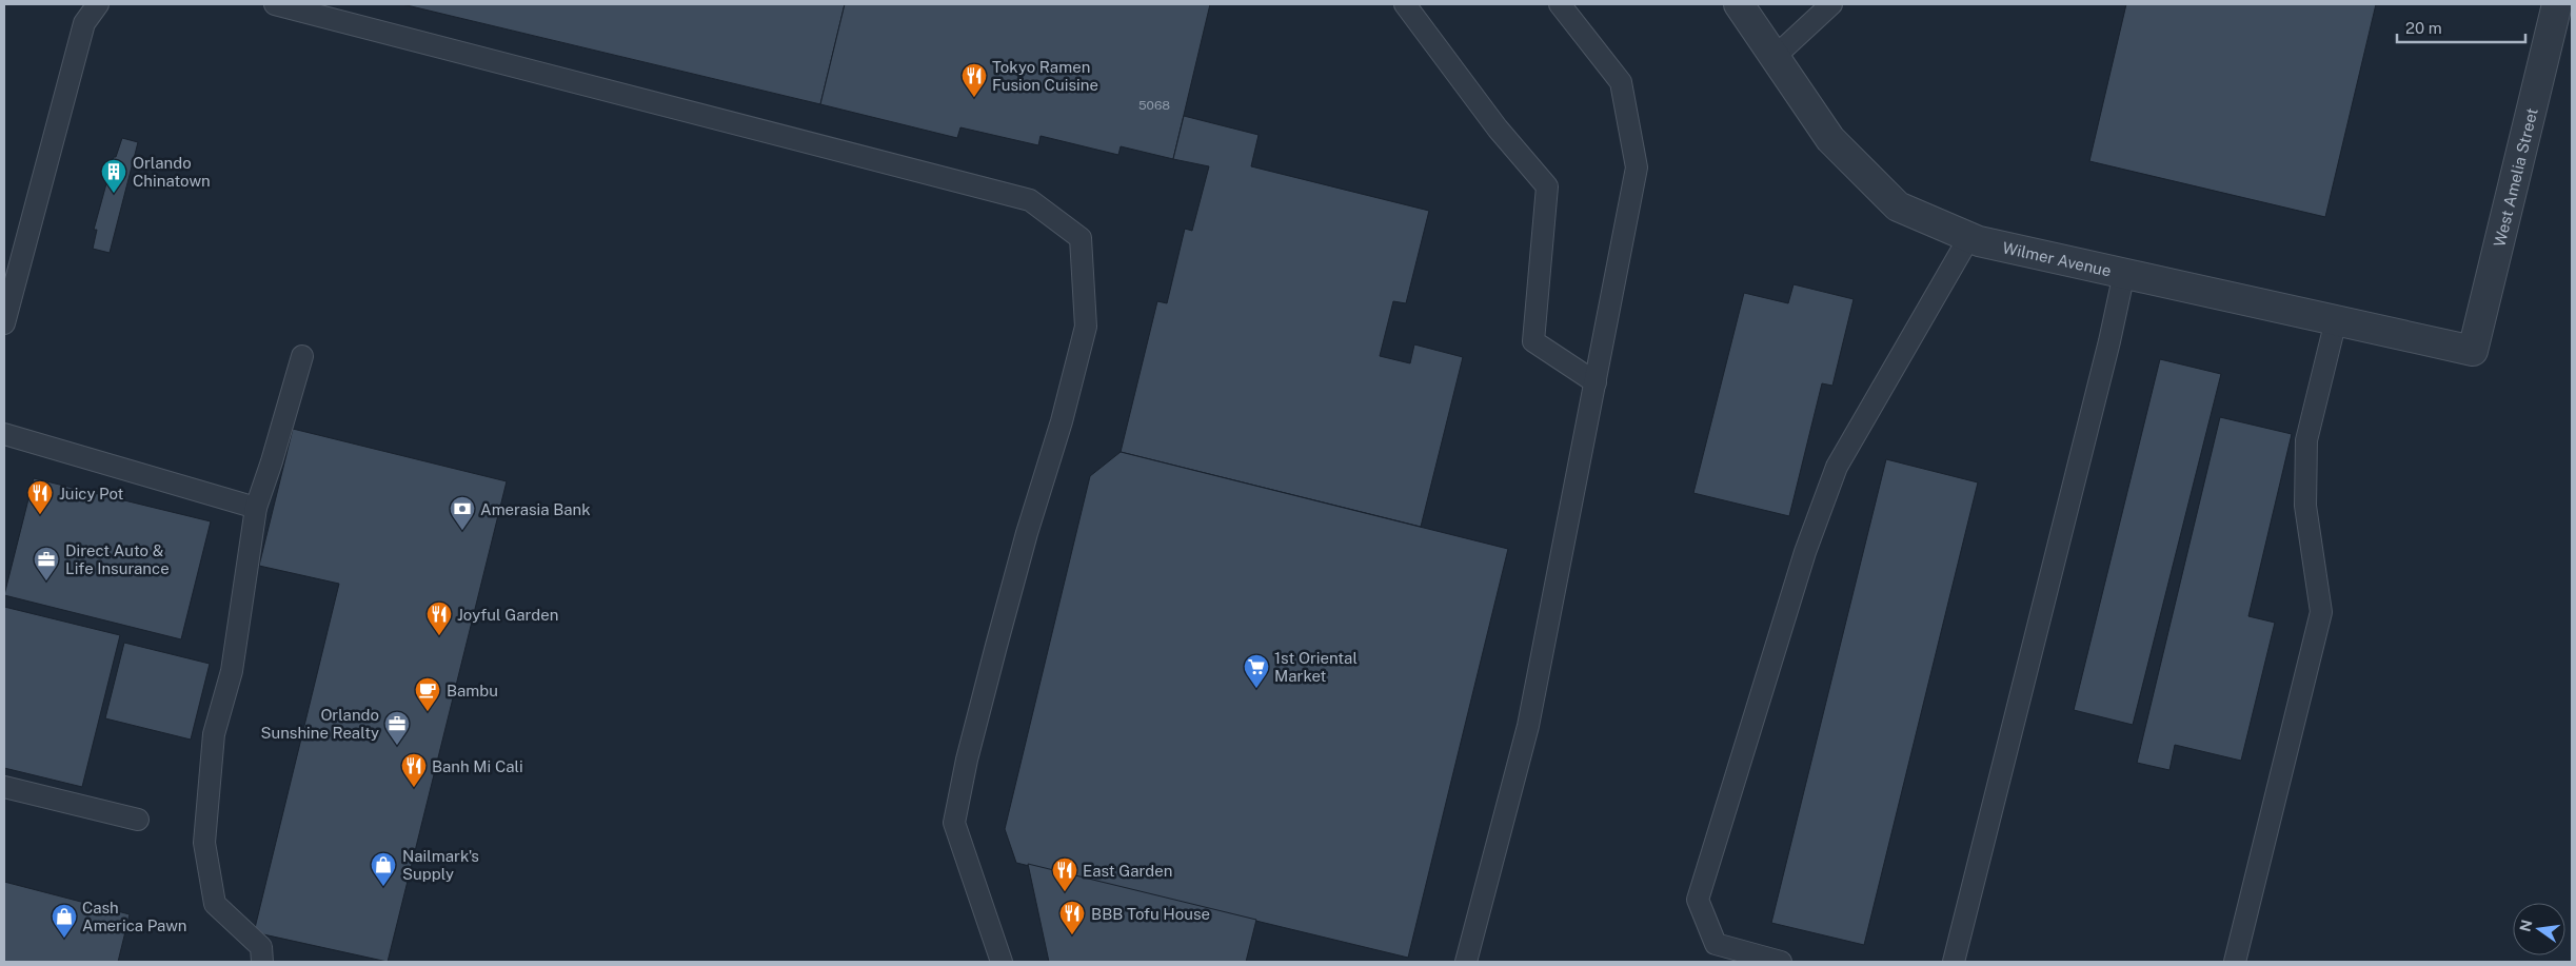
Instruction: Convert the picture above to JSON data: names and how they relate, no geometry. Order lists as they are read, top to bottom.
{
  "streets": {
    "street": ["West Amelia Street", "Wilmer Avenue"]
  },
  "crossings": [
    ["West Amelia Street", "Wilmer Avenue"]
  ],
  "places": {
    "restaurant": [
      "Tokyo Ramen Fusion Cuisine",
      "Juicy Pot",
      "Joyful Garden",
      "Banh Mi Cali",
      "East Garden",
      "BBB Tofu House"
    ],
    "building": ["Orlando Chinatown"],
    "bank": ["Amerasia Bank"],
    "office": ["Direct Auto & Life Insurance", "Orlando Sunshine Realty"],
    "supermarket": ["1st Oriental Market"],
    "cafe": ["Bambu"],
    "shop": ["Nailmark's Supply", "Cash America Pawn"]
  },
  "house_numbers": ["5068"],
  "scale_bar": "20 m",
  "north": "left"
}
